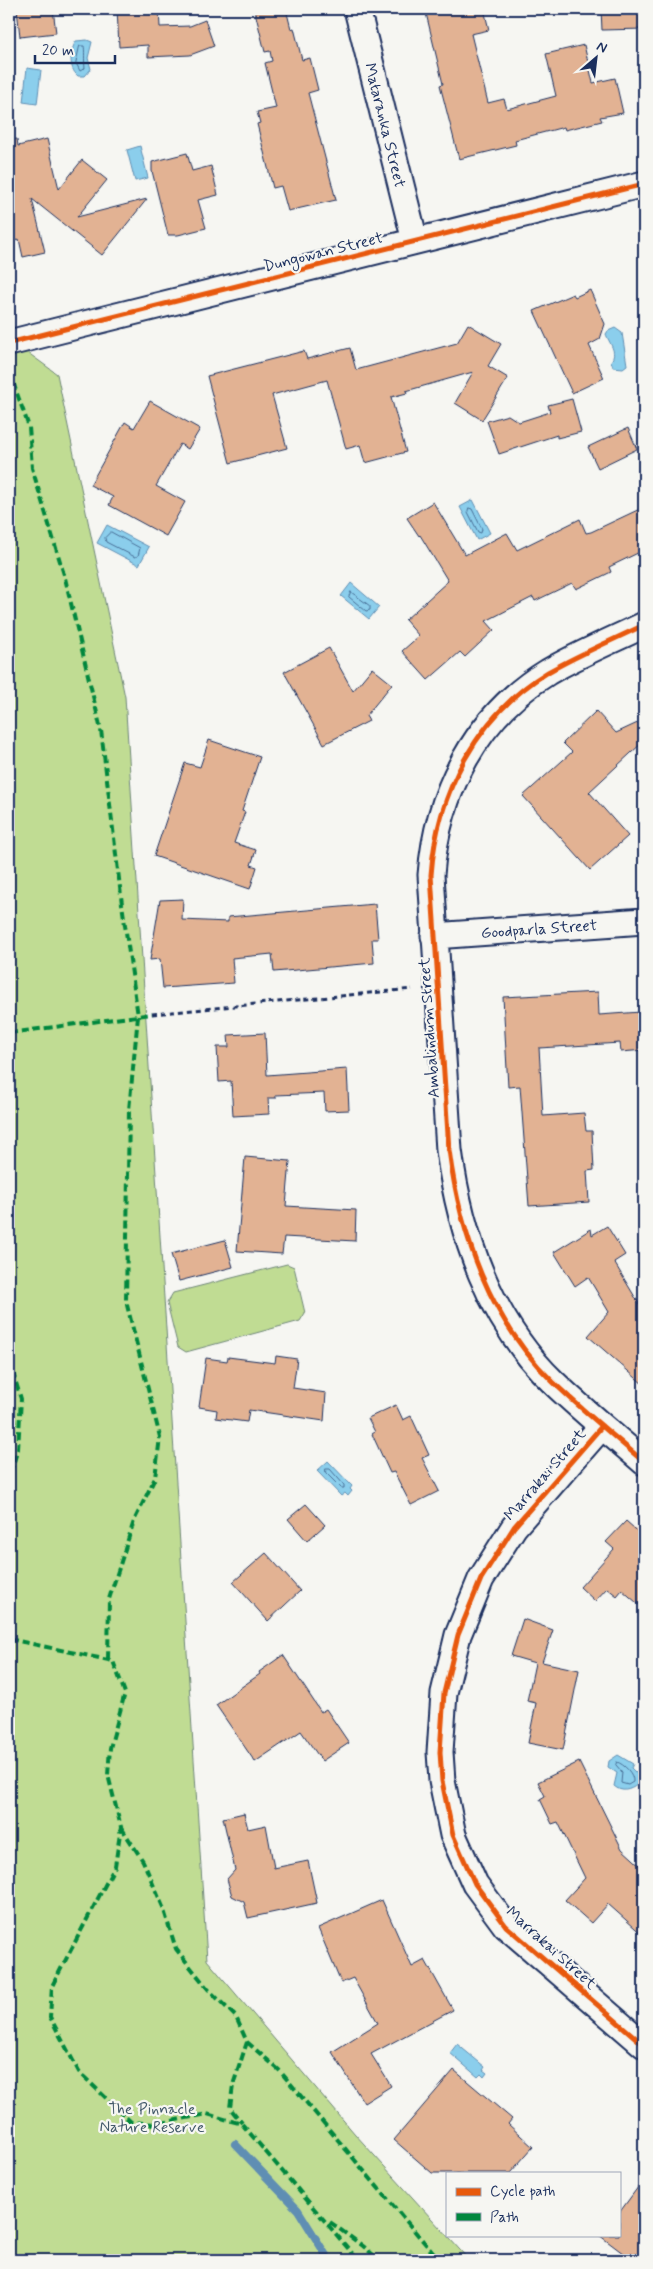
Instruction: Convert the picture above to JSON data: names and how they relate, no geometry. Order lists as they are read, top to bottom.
{
  "streets": {
    "street": [
      "Mataranka Street",
      "Dungowan Street",
      "Goodparla Street",
      "Ambalindum Street",
      "Marrakai Street"
    ]
  },
  "crossings": [
    ["Mataranka Street", "Dungowan Street"],
    ["Goodparla Street", "Ambalindum Street"],
    ["Ambalindum Street", "Marrakai Street"]
  ],
  "parks": ["The Pinnacle Nature Reserve"],
  "legend": ["Cycle path", "Path"],
  "scale_bar": "20 m",
  "north": "top right"
}
